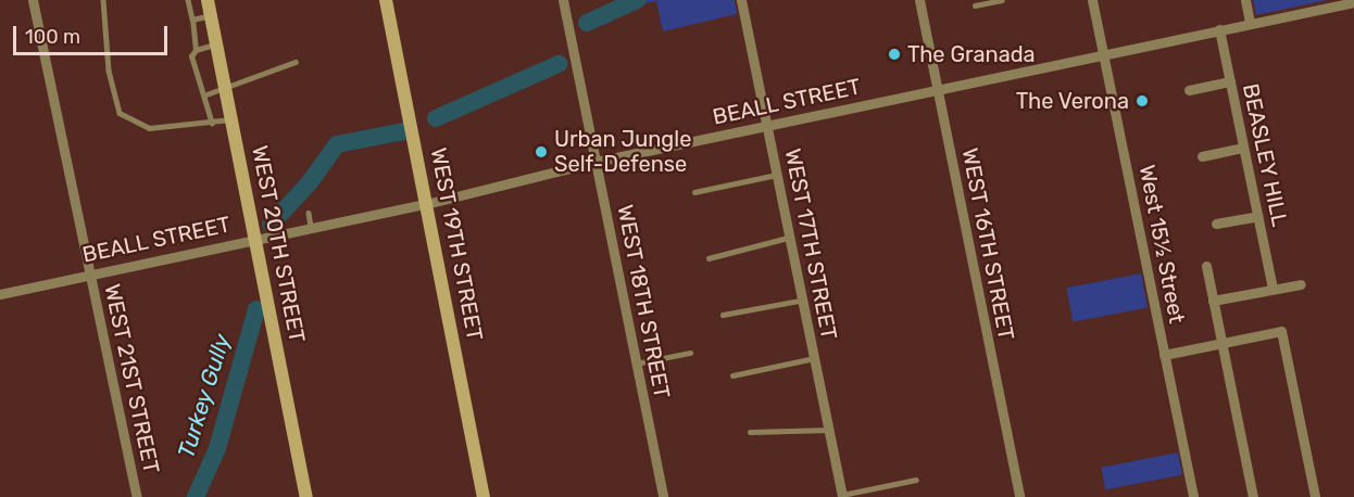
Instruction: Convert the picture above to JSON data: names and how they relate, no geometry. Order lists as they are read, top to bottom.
{
  "streets": {
    "main road": ["WEST 20TH STREET", "WEST 19TH STREET"],
    "street": [
      "BEALL STREET",
      "BEASLEY HILL",
      "WEST 17TH STREET",
      "WEST 16TH STREET",
      "West 15½ Street",
      "WEST 18TH STREET",
      "WEST 21ST STREET"
    ]
  },
  "crossings": [
    ["BEALL STREET", "BEASLEY HILL"],
    ["BEALL STREET", "WEST 20TH STREET"],
    ["BEALL STREET", "WEST 19TH STREET"],
    ["BEALL STREET", "WEST 17TH STREET"],
    ["BEALL STREET", "WEST 16TH STREET"],
    ["BEALL STREET", "West 15½ Street"],
    ["BEALL STREET", "WEST 18TH STREET"],
    ["BEALL STREET", "WEST 21ST STREET"]
  ],
  "water": ["Turkey Gully"],
  "places": ["The Granada", "The Verona", "Urban Jungle Self-Defense"],
  "scale_bar": "100 m"
}
